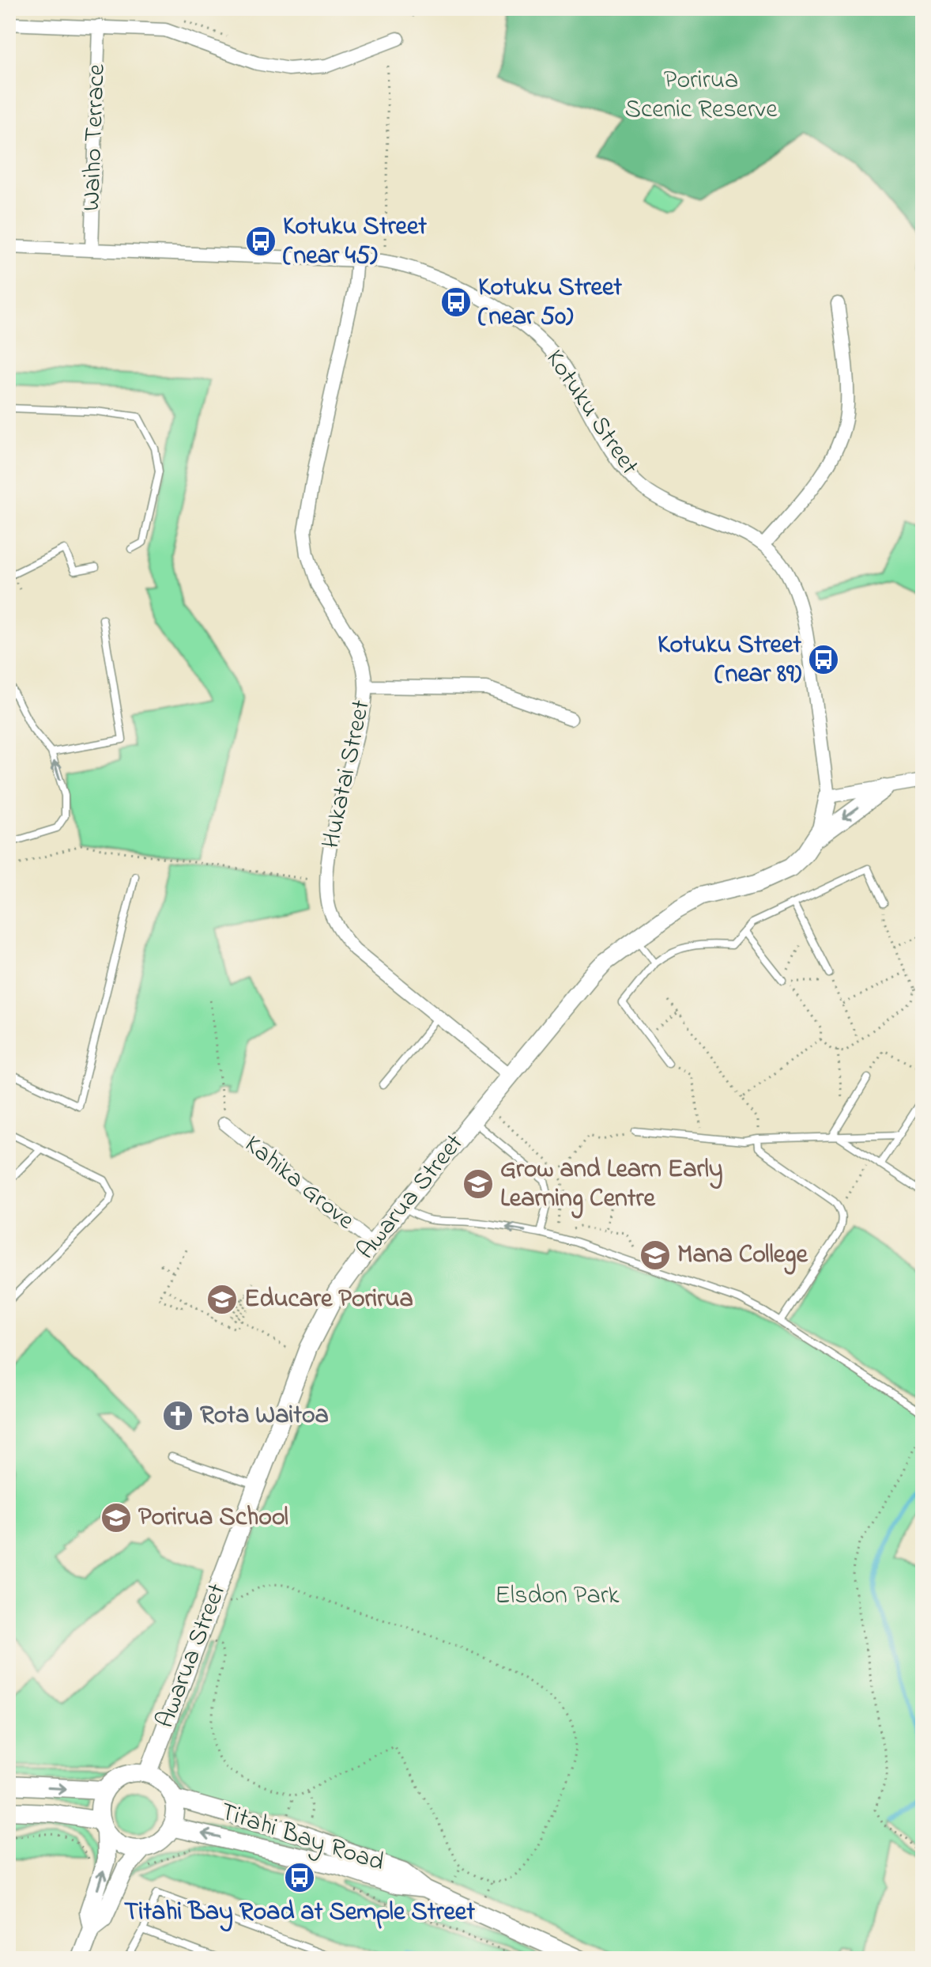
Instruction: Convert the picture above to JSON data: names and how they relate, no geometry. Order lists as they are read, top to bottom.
{
  "streets": {
    "main road": ["Awarua Street", "Titahi Bay Road"],
    "street": [
      "Waiho Terrace",
      "Kotuku Street",
      "Hukatai Street",
      "Kahika Grove"
    ]
  },
  "crossings": [
    ["Waiho Terrace", "Kotuku Street"],
    ["Kotuku Street", "Hukatai Street"],
    ["Kotuku Street", "Awarua Street"],
    ["Hukatai Street", "Awarua Street"],
    ["Kahika Grove", "Awarua Street"],
    ["Awarua Street", "Titahi Bay Road"]
  ],
  "parks": ["Porirua Scenic Reserve", "Elsdon Park"],
  "places": {
    "bus stop": [
      "Kotuku Street (near 45)",
      "Kotuku Street (near 50)",
      "Kotuku Street (near 89)",
      "Titahi Bay Road at Semple Street"
    ],
    "school or university": [
      "Grow and Learn Early Learning Centre",
      "Mana College",
      "Educare Porirua",
      "Porirua School"
    ],
    "church": ["Rota Waitoa"]
  }
}
